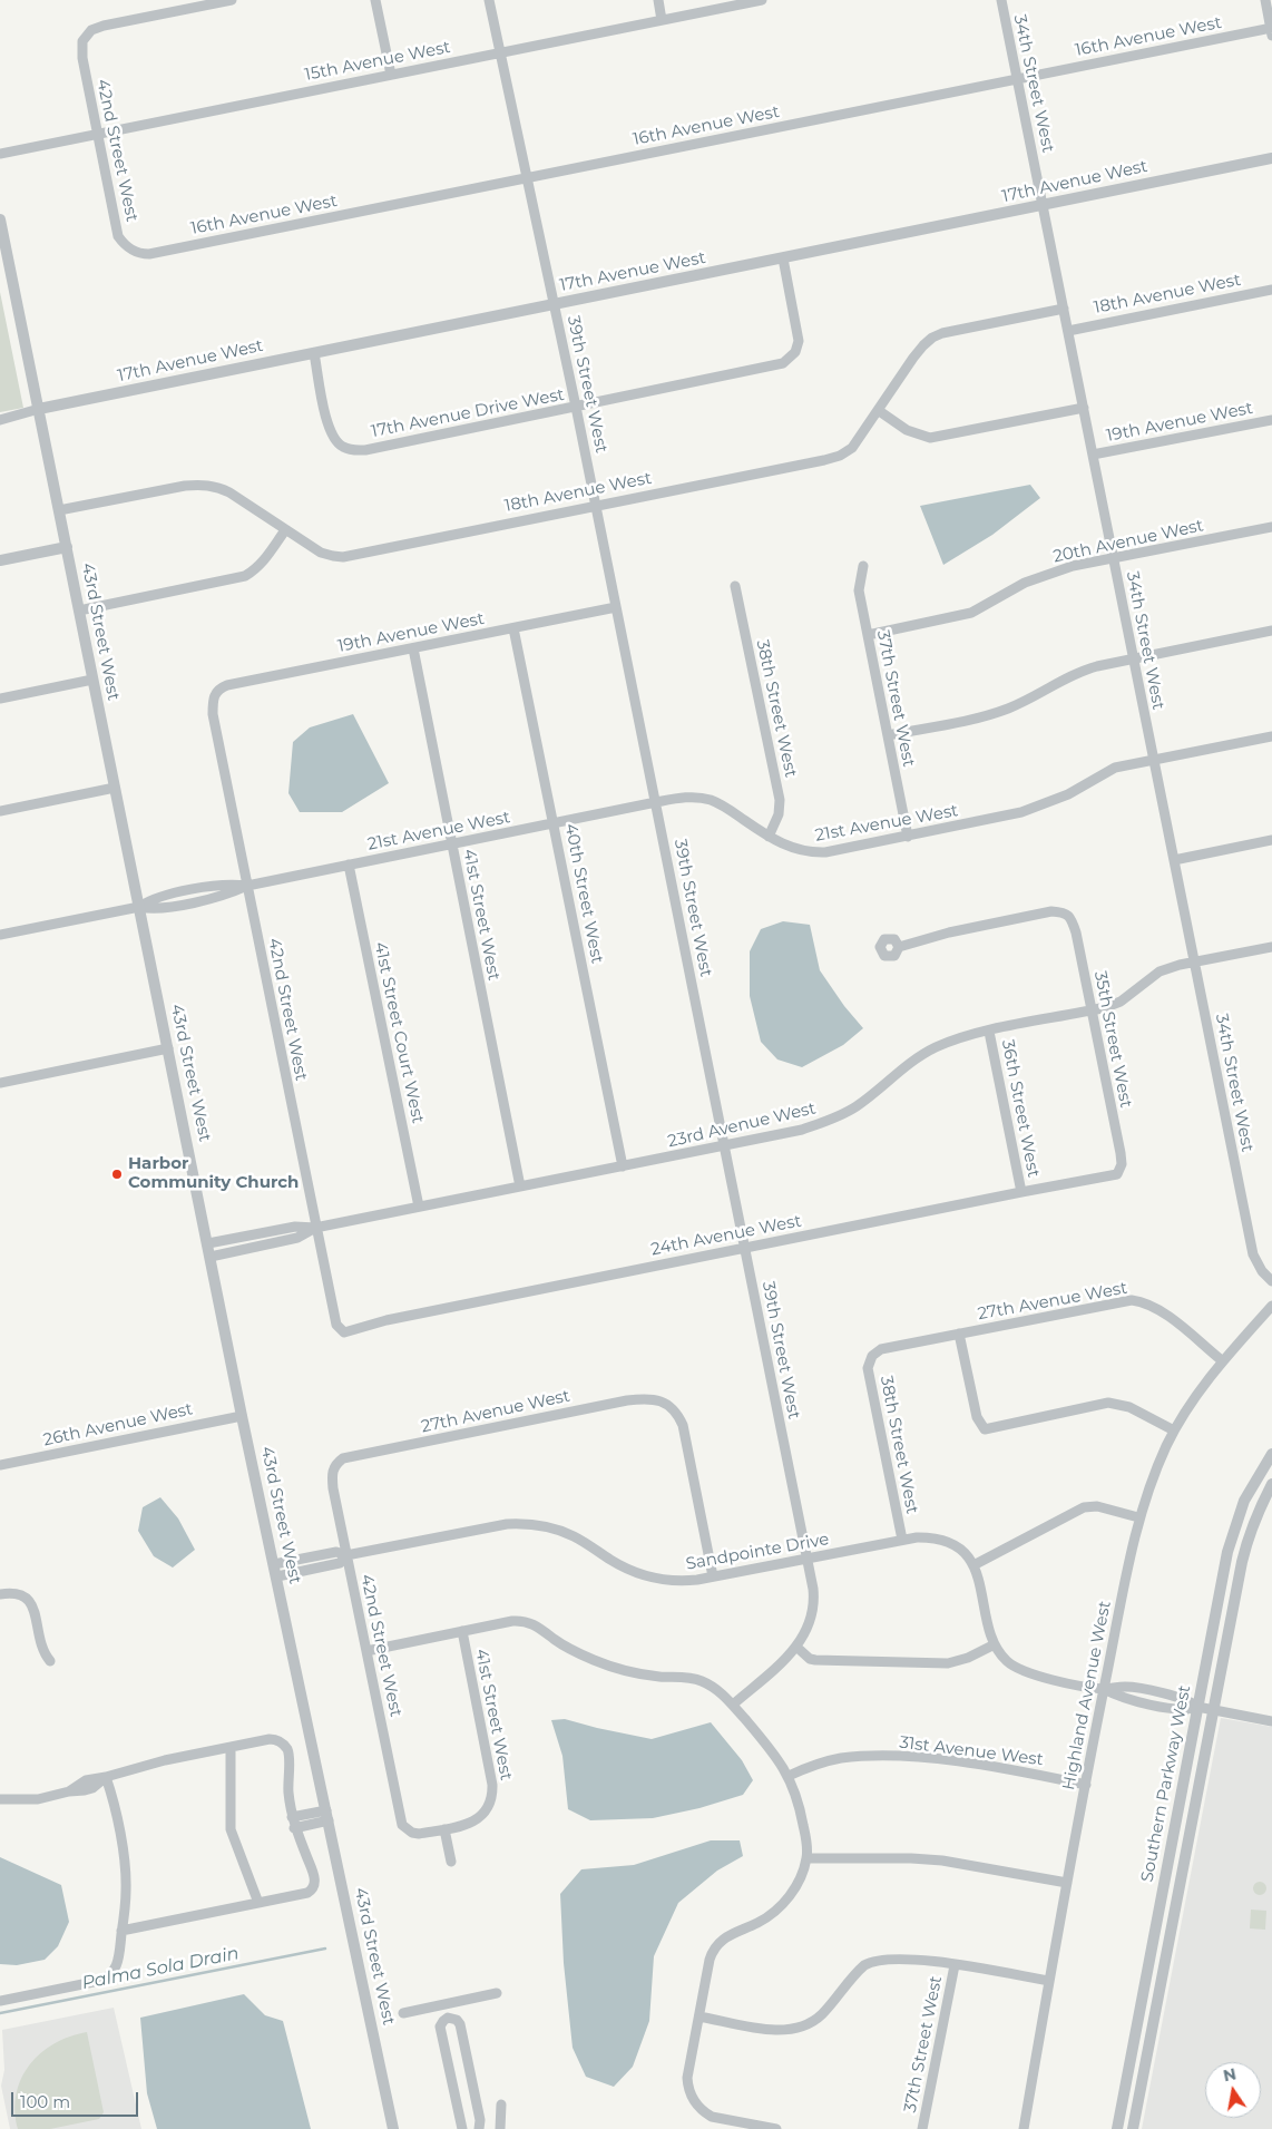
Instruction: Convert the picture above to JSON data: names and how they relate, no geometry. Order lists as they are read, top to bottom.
{
  "streets": {
    "street": [
      "16th Avenue West",
      "15th Avenue West",
      "34th Street West",
      "42nd Street West",
      "17th Avenue West",
      "18th Avenue West",
      "39th Street West",
      "17th Avenue Drive West",
      "19th Avenue West",
      "20th Avenue West",
      "43rd Street West",
      "37th Street West",
      "38th Street West",
      "21st Avenue West",
      "40th Street West",
      "41st Street West",
      "41st Street Court West",
      "35th Street West",
      "36th Street West",
      "23rd Avenue West",
      "24th Avenue West",
      "27th Avenue West",
      "26th Avenue West",
      "Sandpointe Drive",
      "Highland Avenue West",
      "31st Avenue West",
      "Southern Parkway West"
    ]
  },
  "crossings": [
    ["16th Avenue West", "34th Street West"],
    ["16th Avenue West", "42nd Street West"],
    ["16th Avenue West", "39th Street West"],
    ["15th Avenue West", "42nd Street West"],
    ["15th Avenue West", "39th Street West"],
    ["34th Street West", "17th Avenue West"],
    ["34th Street West", "18th Avenue West"],
    ["34th Street West", "19th Avenue West"],
    ["34th Street West", "20th Avenue West"],
    ["34th Street West", "21st Avenue West"],
    ["34th Street West", "23rd Avenue West"],
    ["42nd Street West", "19th Avenue West"],
    ["42nd Street West", "21st Avenue West"],
    ["42nd Street West", "41st Street West"],
    ["42nd Street West", "23rd Avenue West"],
    ["42nd Street West", "24th Avenue West"],
    ["42nd Street West", "27th Avenue West"],
    ["42nd Street West", "Sandpointe Drive"],
    ["17th Avenue West", "39th Street West"],
    ["17th Avenue West", "17th Avenue Drive West"],
    ["17th Avenue West", "43rd Street West"],
    ["18th Avenue West", "39th Street West"],
    ["18th Avenue West", "43rd Street West"],
    ["39th Street West", "17th Avenue Drive West"],
    ["39th Street West", "19th Avenue West"],
    ["39th Street West", "21st Avenue West"],
    ["39th Street West", "23rd Avenue West"],
    ["39th Street West", "24th Avenue West"],
    ["39th Street West", "Sandpointe Drive"],
    ["19th Avenue West", "40th Street West"],
    ["19th Avenue West", "41st Street West"],
    ["20th Avenue West", "37th Street West"],
    ["43rd Street West", "21st Avenue West"],
    ["43rd Street West", "23rd Avenue West"],
    ["43rd Street West", "26th Avenue West"],
    ["43rd Street West", "Sandpointe Drive"],
    ["37th Street West", "21st Avenue West"],
    ["38th Street West", "21st Avenue West"],
    ["38th Street West", "27th Avenue West"],
    ["38th Street West", "Sandpointe Drive"],
    ["21st Avenue West", "40th Street West"],
    ["21st Avenue West", "41st Street West"],
    ["21st Avenue West", "41st Street Court West"],
    ["40th Street West", "23rd Avenue West"],
    ["41st Street West", "23rd Avenue West"],
    ["41st Street Court West", "23rd Avenue West"],
    ["35th Street West", "23rd Avenue West"],
    ["35th Street West", "24th Avenue West"],
    ["36th Street West", "23rd Avenue West"],
    ["36th Street West", "24th Avenue West"],
    ["27th Avenue West", "Sandpointe Drive"],
    ["27th Avenue West", "Highland Avenue West"],
    ["Sandpointe Drive", "Highland Avenue West"],
    ["Sandpointe Drive", "Southern Parkway West"],
    ["Highland Avenue West", "31st Avenue West"]
  ],
  "water": ["Palma Sola Drain"],
  "places": ["Harbor Community Church"],
  "scale_bar": "100 m",
  "north": "top"
}
